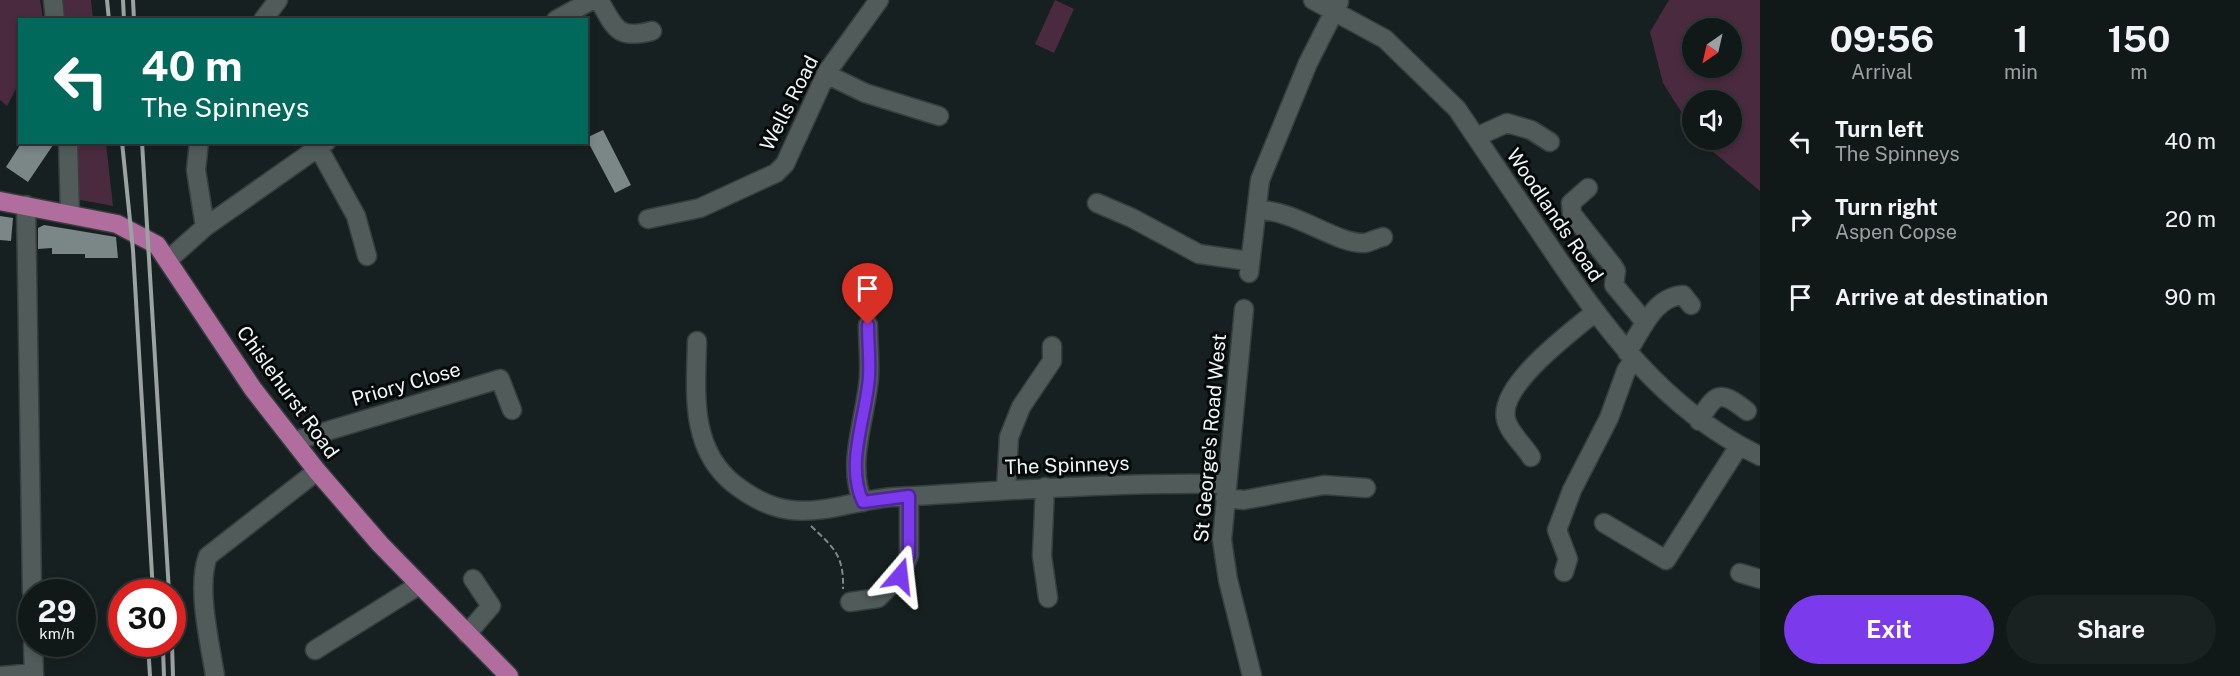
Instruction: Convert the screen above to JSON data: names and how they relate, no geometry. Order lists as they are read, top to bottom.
{
  "streets": {
    "main road": ["Chislehurst Road"],
    "street": [
      "Wells Road",
      "Woodlands Road",
      "Priory Close",
      "St George's Road West",
      "The Spinneys"
    ]
  },
  "crossings": [
    ["Priory Close", "Chislehurst Road"],
    ["St George's Road West", "The Spinneys"]
  ],
  "north": "bottom left",
  "page": {
    "eta": [
      "09:56",
      "Arrival",
      "1",
      "min",
      "150",
      "m"
    ],
    "turn": ["40 m", "The Spinneys"],
    "list": [
      {
        "name": "Turn left",
        "note": "The Spinneys",
        "value": "40 m"
      },
      {
        "name": "Turn right",
        "note": "Aspen Copse",
        "value": "20 m"
      },
      {
        "name": "Arrive at destination",
        "value": "90 m"
      }
    ],
    "speed": "29 km/h",
    "limit": "30",
    "buttons": ["Exit", "Share"]
  }
}
